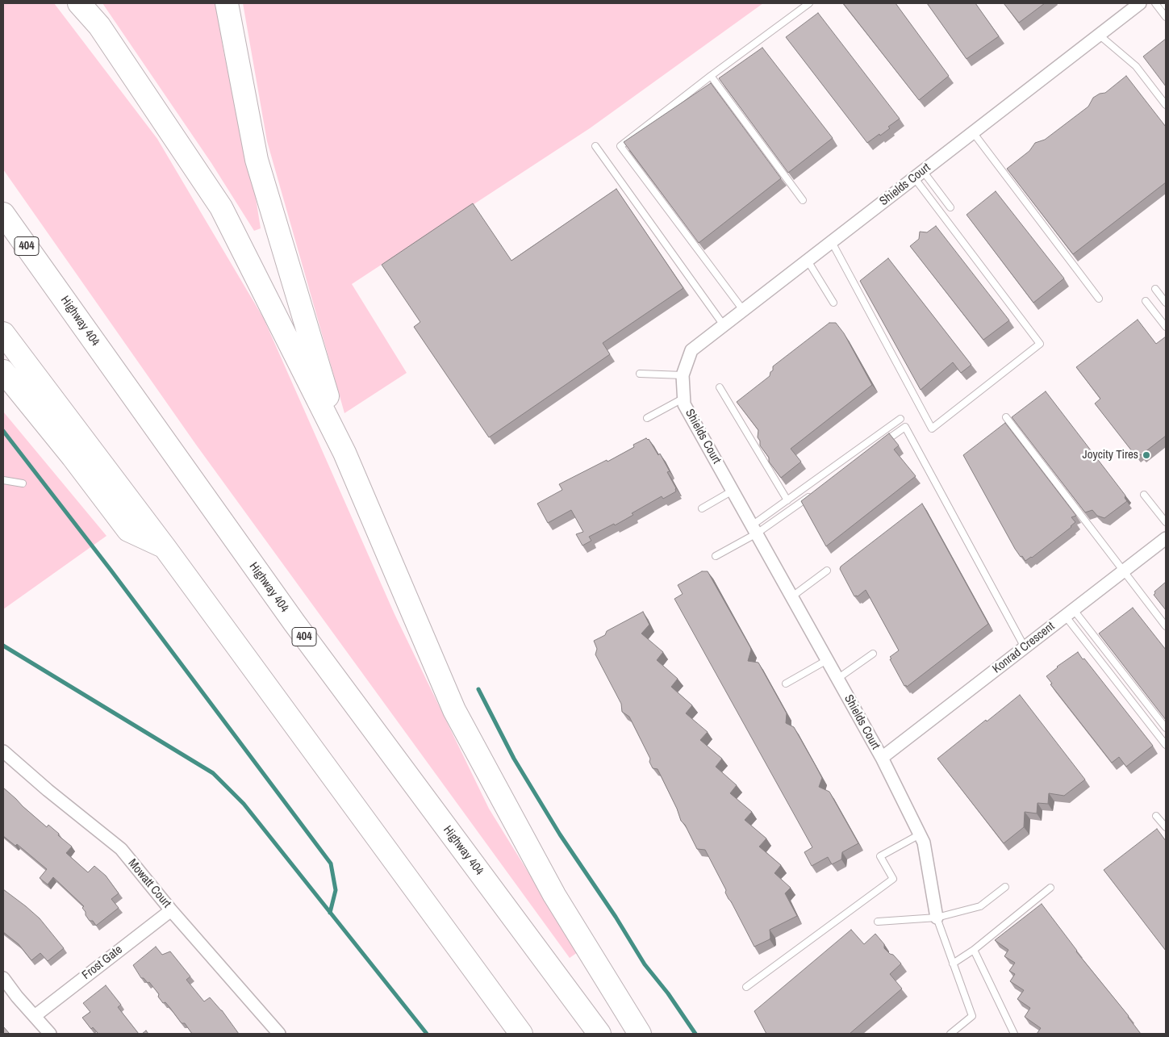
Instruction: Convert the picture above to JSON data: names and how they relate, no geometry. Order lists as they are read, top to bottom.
{
  "streets": {
    "highway": ["404", "Highway 404"],
    "street": [
      "Shields Court",
      "Konrad Crescent",
      "Mowatt Court",
      "Frost Gate"
    ]
  },
  "crossings": [
    ["Shields Court", "Konrad Crescent"],
    ["Mowatt Court", "Frost Gate"]
  ],
  "places": ["Joycity Tires"]
}
